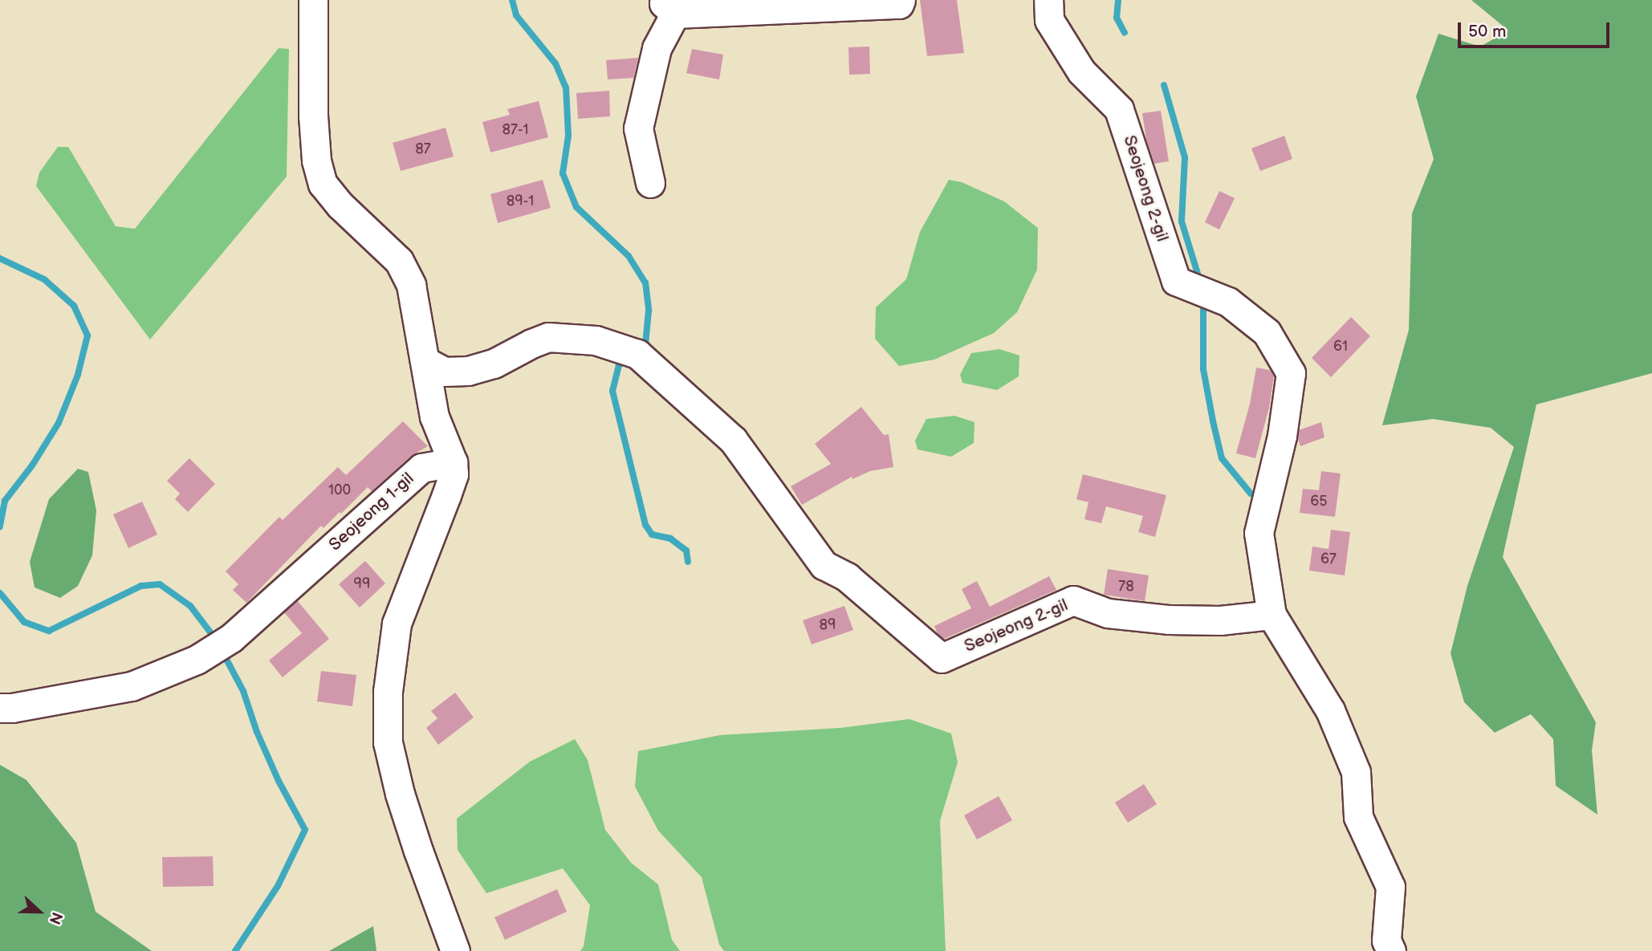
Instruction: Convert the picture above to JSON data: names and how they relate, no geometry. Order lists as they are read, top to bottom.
{
  "streets": {
    "street": ["Seojeong 2-gil", "Seojeong 1-gil"]
  },
  "house_numbers": [
    "87-1",
    "87",
    "89-1",
    "61",
    "100",
    "65",
    "67",
    "99",
    "78",
    "89"
  ],
  "scale_bar": "50 m",
  "north": "right"
}
